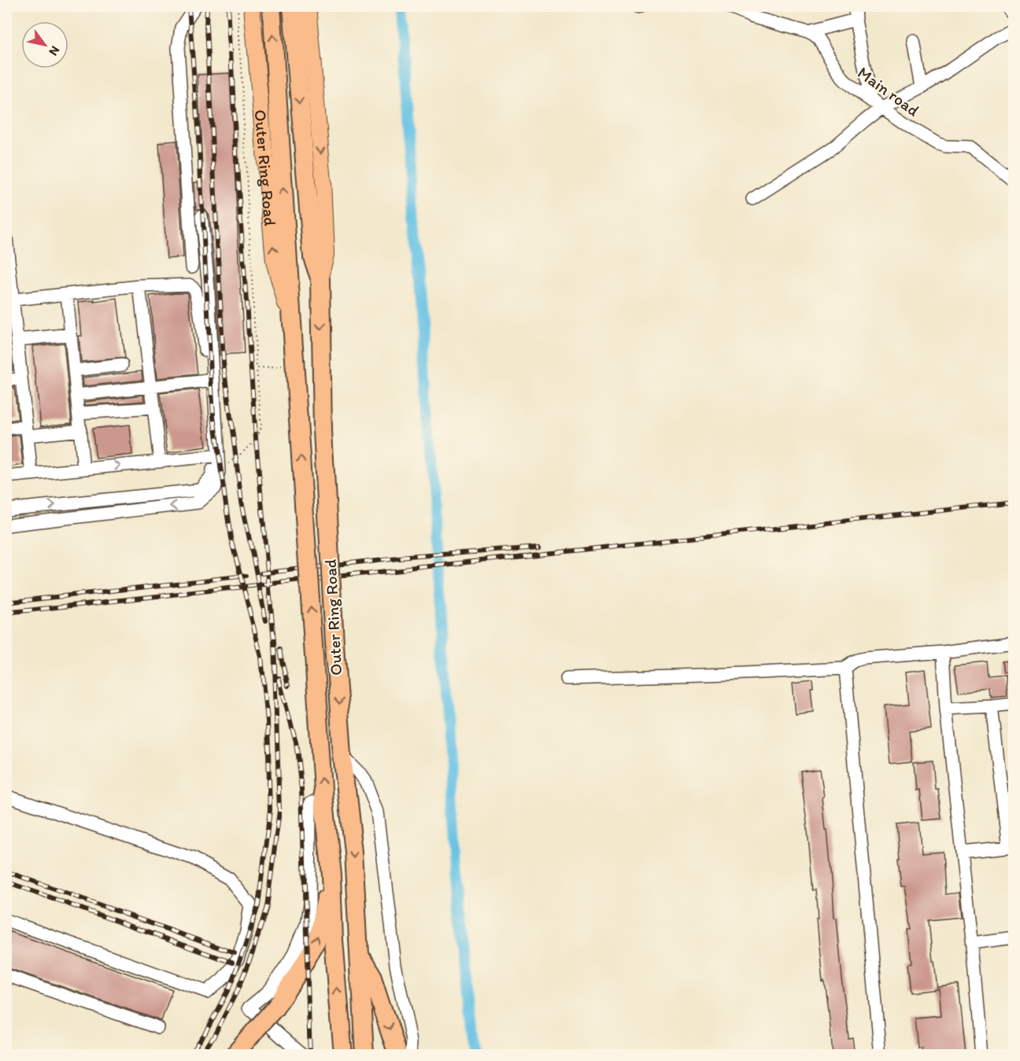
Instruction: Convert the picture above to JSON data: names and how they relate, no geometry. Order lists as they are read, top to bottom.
{
  "streets": {
    "highway": ["Outer Ring Road"],
    "street": ["Main road"]
  },
  "north": "bottom right"
}
